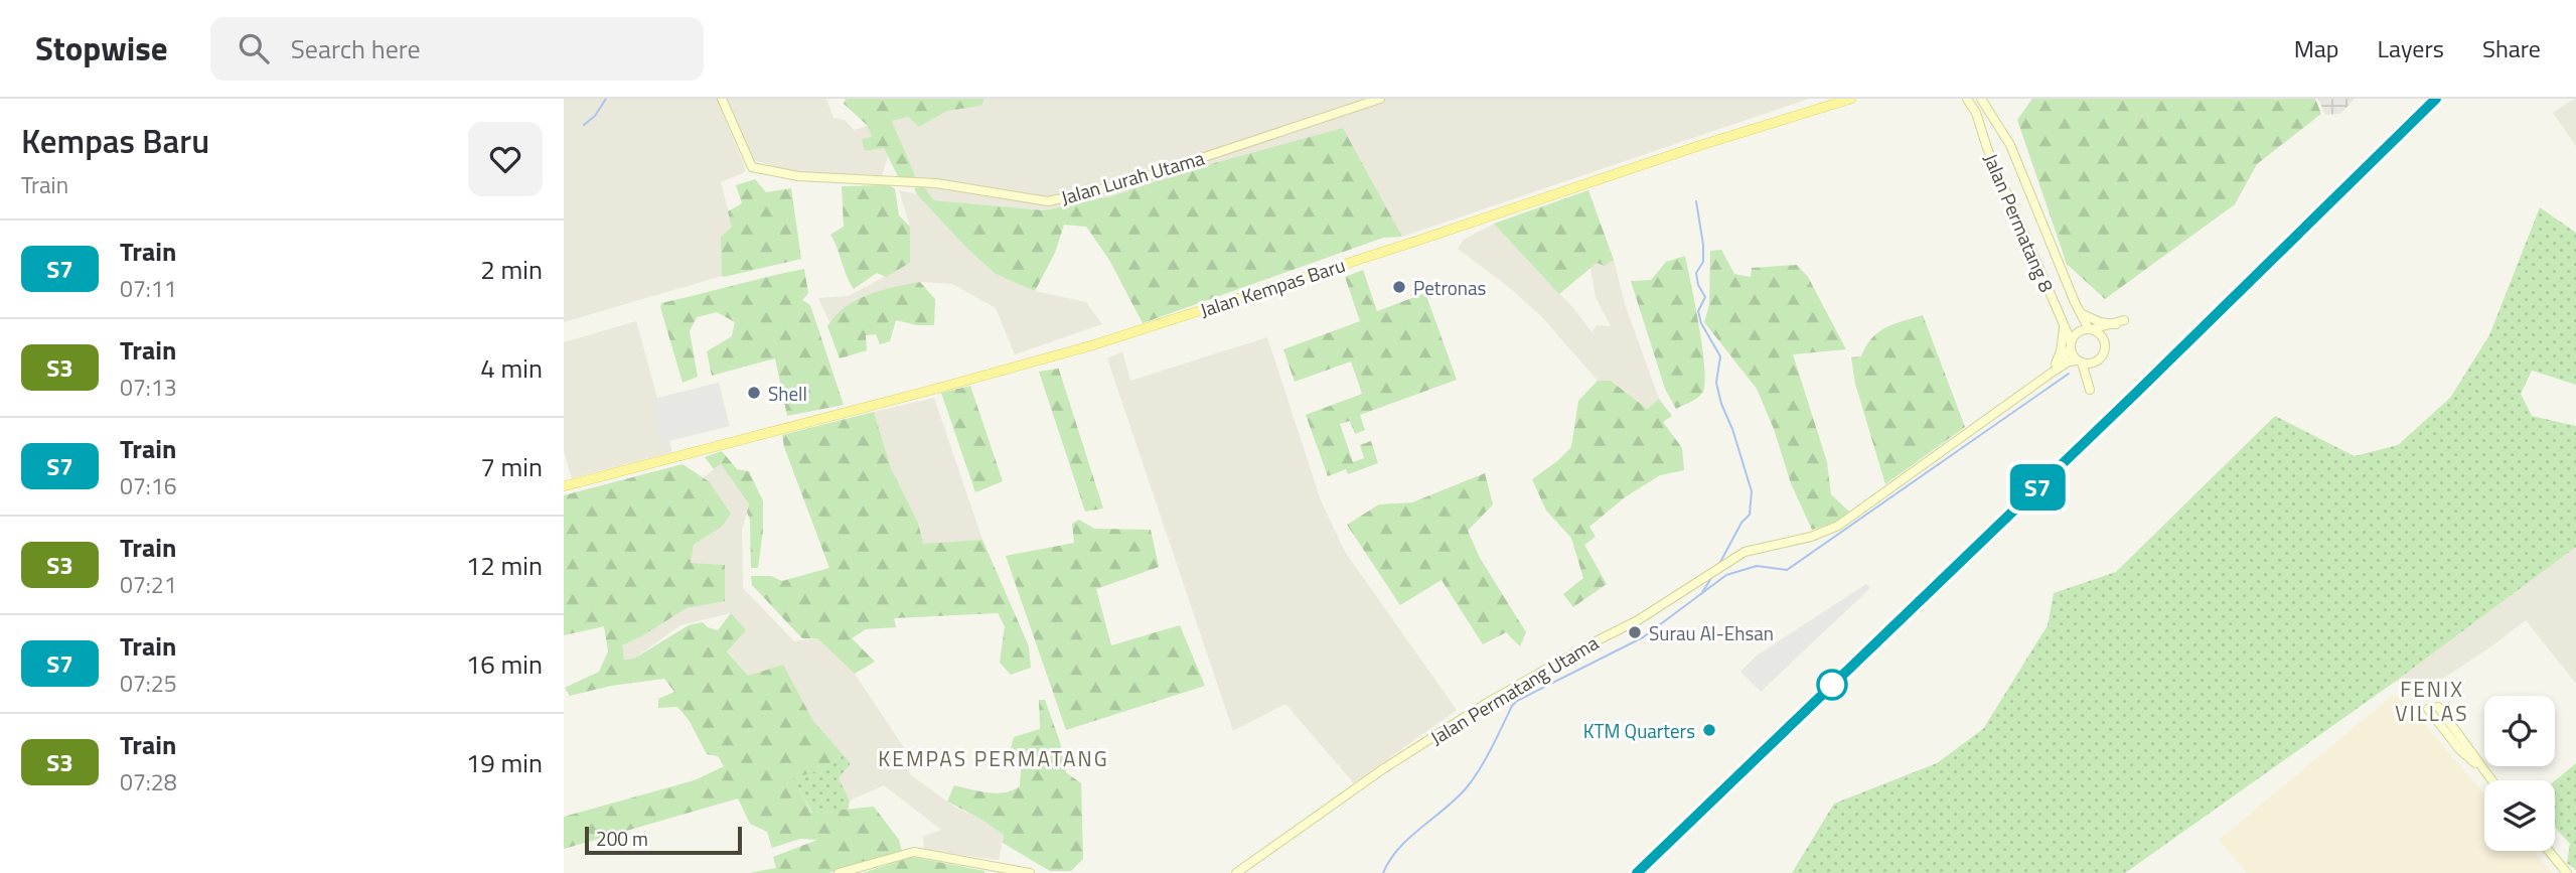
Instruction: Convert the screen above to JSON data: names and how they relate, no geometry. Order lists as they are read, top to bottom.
{
  "streets": {
    "main road": ["Jalan Kempas Baru"],
    "street": ["Jalan Lurah Utama", "Jalan Permatang 8", "Jalan Permatang Utama"]
  },
  "crossings": [
    ["Jalan Permatang 8", "Jalan Permatang Utama"]
  ],
  "districts": ["FENIX VILLAS", "KEMPAS PERMATANG"],
  "places": [
    "Petronas",
    "Shell",
    "Surau Al-Ehsan",
    "KTM Quarters"
  ],
  "scale_bar": "200 m",
  "page": {
    "header": "Stopwise",
    "search": "Search here",
    "nav": ["Map", "Layers", "Share"],
    "heading": ["Kempas Baru", "Train"],
    "on_map": "S7",
    "list": [
      {
        "mark": "S7",
        "name": "Train",
        "note": "07:11",
        "value": "2 min"
      },
      {
        "mark": "S3",
        "name": "Train",
        "note": "07:13",
        "value": "4 min"
      },
      {
        "mark": "S7",
        "name": "Train",
        "note": "07:16",
        "value": "7 min"
      },
      {
        "mark": "S3",
        "name": "Train",
        "note": "07:21",
        "value": "12 min"
      },
      {
        "mark": "S7",
        "name": "Train",
        "note": "07:25",
        "value": "16 min"
      },
      {
        "mark": "S3",
        "name": "Train",
        "note": "07:28",
        "value": "19 min"
      }
    ],
    "scale": "200 m"
  }
}
